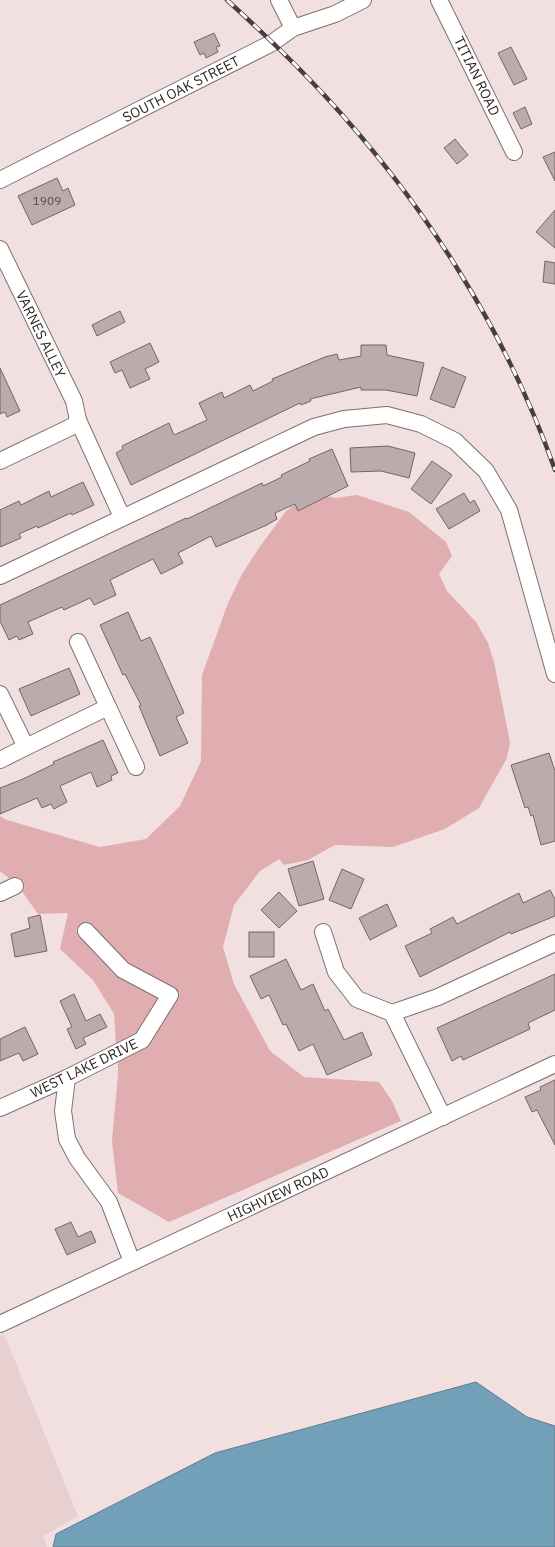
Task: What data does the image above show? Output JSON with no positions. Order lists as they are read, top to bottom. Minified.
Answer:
{"streets":{"street":["TITIAN ROAD","SOUTH OAK STREET","VARNES ALLEY","WEST LAKE DRIVE","HIGHVIEW ROAD"]},"house_numbers":["1909"]}
